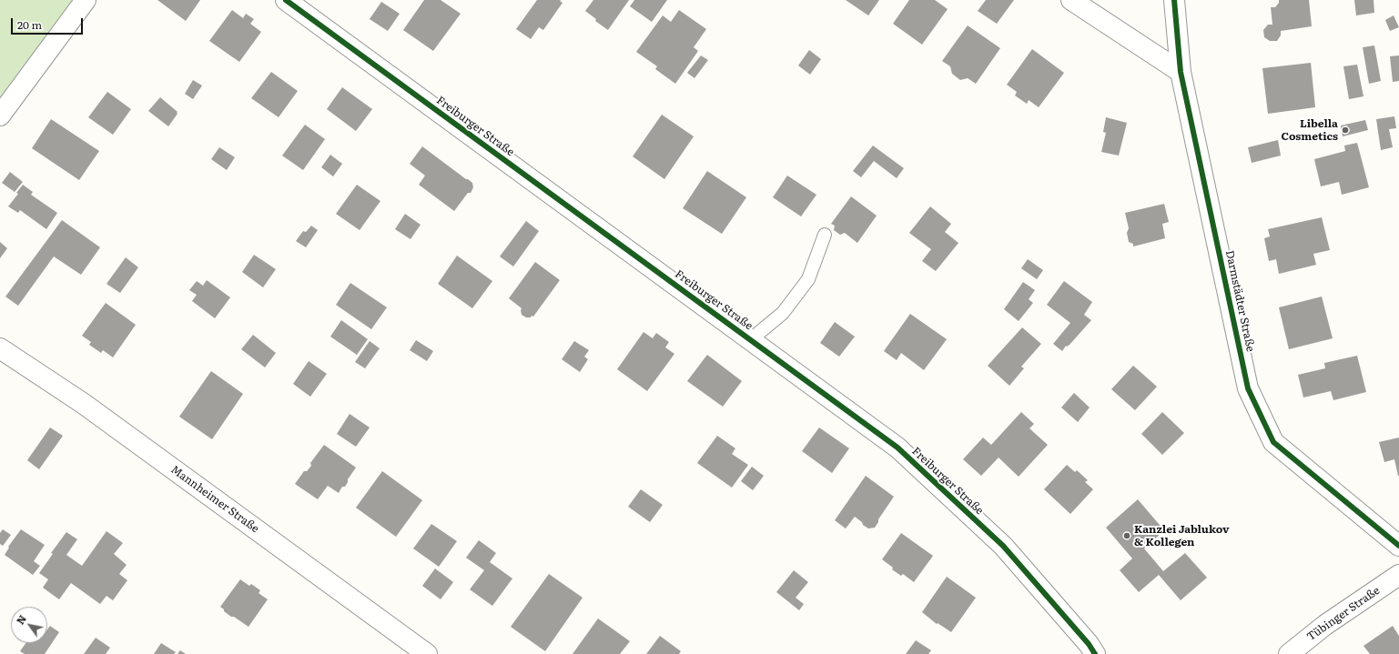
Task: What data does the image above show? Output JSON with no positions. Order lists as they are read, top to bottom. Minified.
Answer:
{"streets":{"street":["Freiburger Straße","Darmstädter Straße","Mannheimer Straße","Tübinger Straße"]},"places":["Libella Cosmetics","Kanzlei Jablukov & Kollegen"],"scale_bar":"20 m","north":"top left"}
